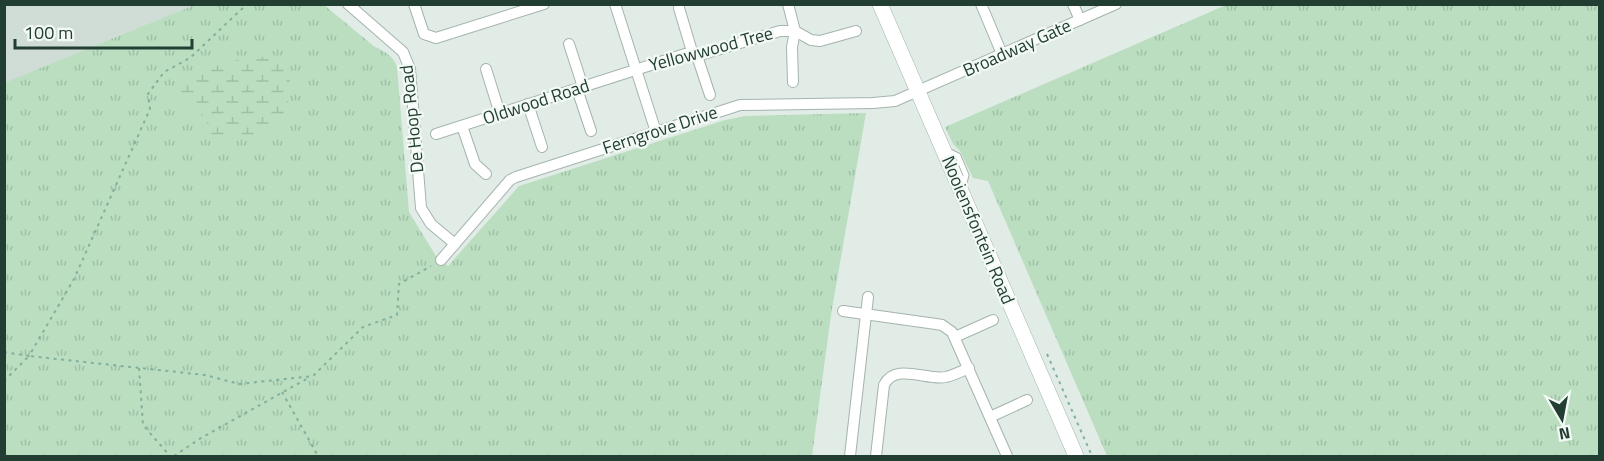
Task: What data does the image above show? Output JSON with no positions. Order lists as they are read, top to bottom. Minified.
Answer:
{"streets":{"street":["Broadway Gate","Yellowwood Tree","Oldwood Road","De Hoop Road","Ferngrove Drive","Nooiensfontein Road"]},"crossings":[["Broadway Gate","Ferngrove Drive"],["Broadway Gate","Nooiensfontein Road"],["Yellowwood Tree","Oldwood Road"],["De Hoop Road","Ferngrove Drive"],["Ferngrove Drive","Nooiensfontein Road"]],"scale_bar":"100 m","north":"bottom"}
